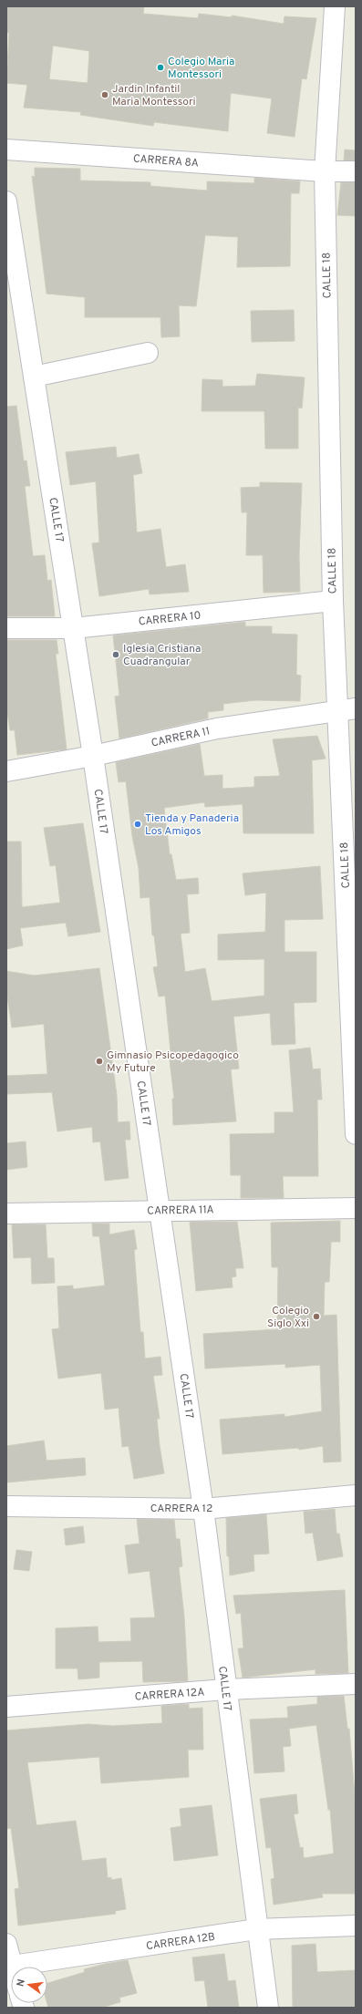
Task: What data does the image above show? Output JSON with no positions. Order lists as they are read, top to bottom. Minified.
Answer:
{"streets":{"street":["CARRERA 8A","CALLE 18","CALLE 17","CARRERA 10","CARRERA 11","CARRERA 11A","CARRERA 12","CARRERA 12A","CARRERA 12B"]},"crossings":[["CARRERA 8A","CALLE 18"],["CALLE 18","CARRERA 10"],["CALLE 18","CARRERA 11"],["CALLE 17","CARRERA 10"],["CALLE 17","CARRERA 11"],["CALLE 17","CARRERA 11A"],["CALLE 17","CARRERA 12"],["CALLE 17","CARRERA 12A"],["CALLE 17","CARRERA 12B"]],"places":["Colegio Maria Montessori","Jardin Infantil Maria Montessori","Iglesia Cristiana Cuadrangular","Tienda y Panaderia Los Amigos","Gimnasio Psicopedagogico My Future","Colegio Siglo Xxi"],"north":"left"}
